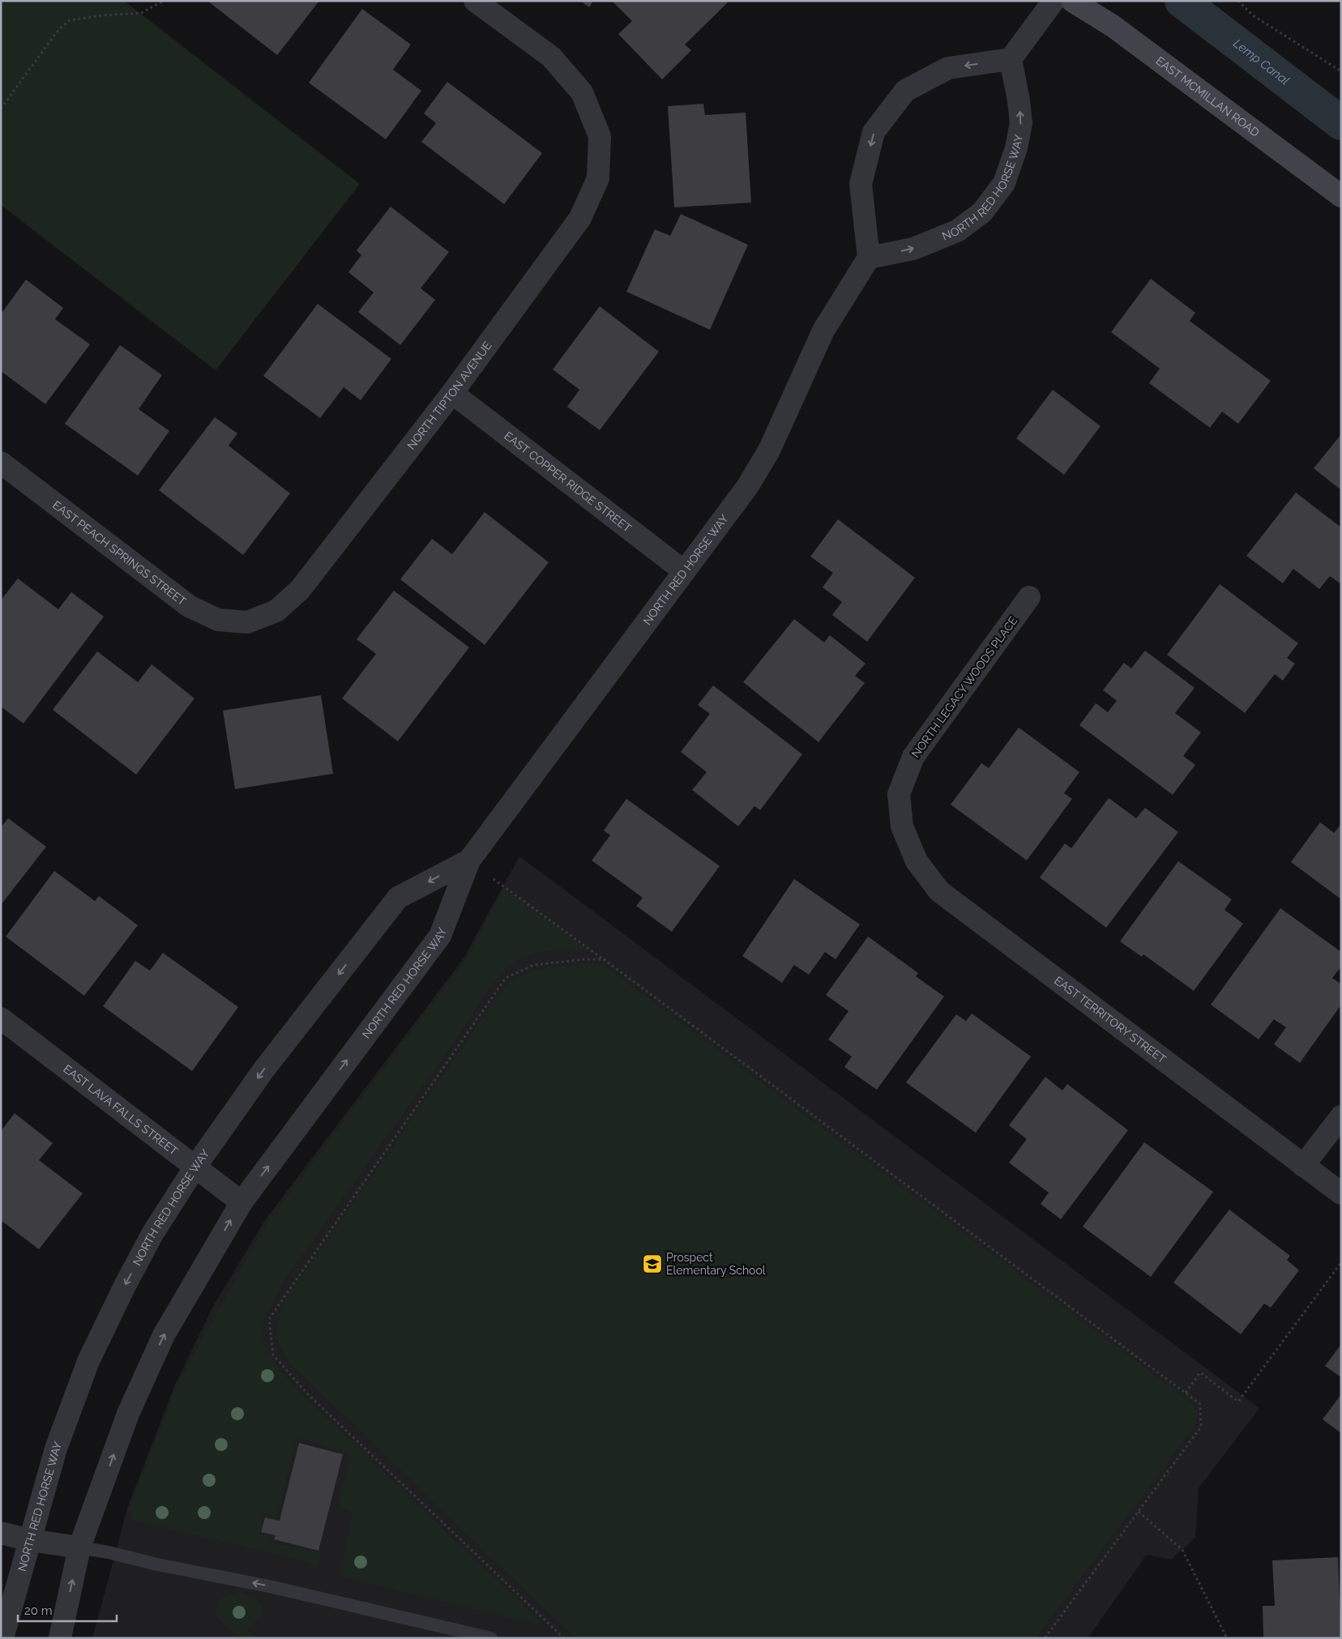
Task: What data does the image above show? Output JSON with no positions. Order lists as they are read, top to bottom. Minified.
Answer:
{"streets":{"main road":["EAST MCMILLAN ROAD"],"street":["NORTH RED HORSE WAY","NORTH TIPTON AVENUE","EAST COPPER RIDGE STREET","EAST PEACH SPRINGS STREET","NORTH LEGACY WOODS PLACE","EAST TERRITORY STREET","EAST LAVA FALLS STREET"]},"crossings":[["NORTH RED HORSE WAY","EAST COPPER RIDGE STREET"],["NORTH RED HORSE WAY","EAST LAVA FALLS STREET"],["NORTH TIPTON AVENUE","EAST COPPER RIDGE STREET"],["NORTH TIPTON AVENUE","EAST PEACH SPRINGS STREET"],["NORTH LEGACY WOODS PLACE","EAST TERRITORY STREET"]],"water":["Lemp Canal"],"places":{"school or university":["Prospect Elementary School"]},"scale_bar":"20 m"}
